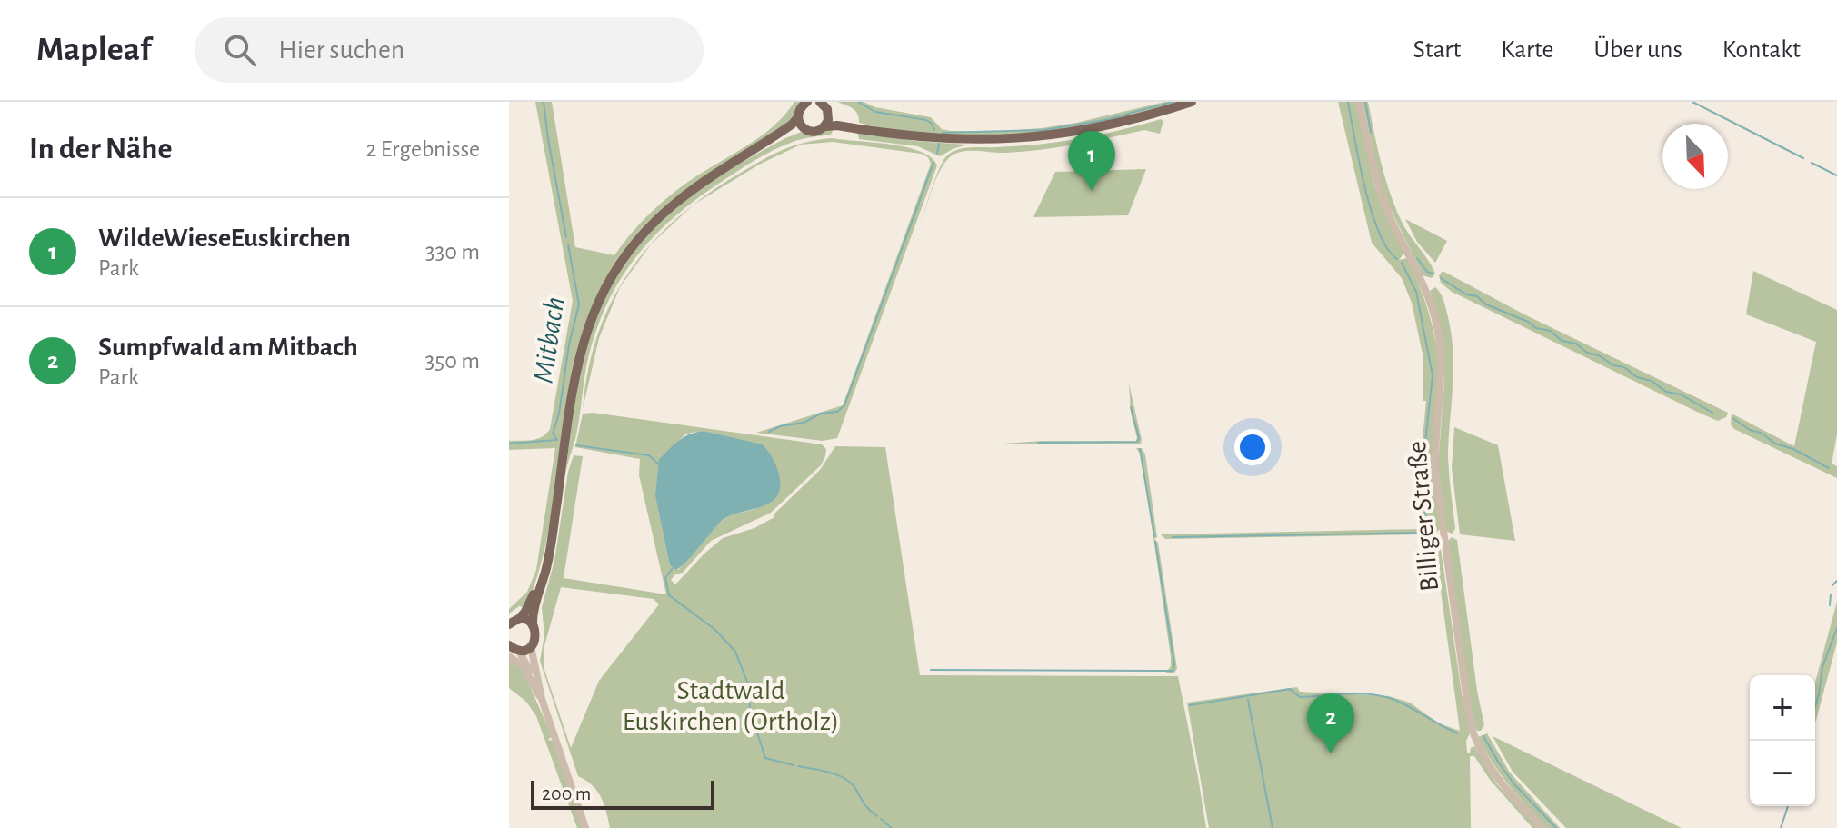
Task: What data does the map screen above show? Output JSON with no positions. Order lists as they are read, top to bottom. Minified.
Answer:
{"streets":{"street":["Billiger Straße"]},"water":["Mitbach"],"parks":["Stadtwald Euskirchen (Ortholz)"],"scale_bar":"200 m","north":"bottom right","page":{"header":"Mapleaf","search":"Hier suchen","nav":["Start","Karte","Über uns","Kontakt"],"heading":["In der Nähe","2 Ergebnisse"],"pins":["1","2"],"list":[{"mark":"1","name":"WildeWieseEuskirchen","note":"Park","value":"330 m"},{"mark":"2","name":"Sumpfwald am Mitbach","note":"Park","value":"350 m"}],"map_buttons":["+","−"],"scale":"200 m"}}
